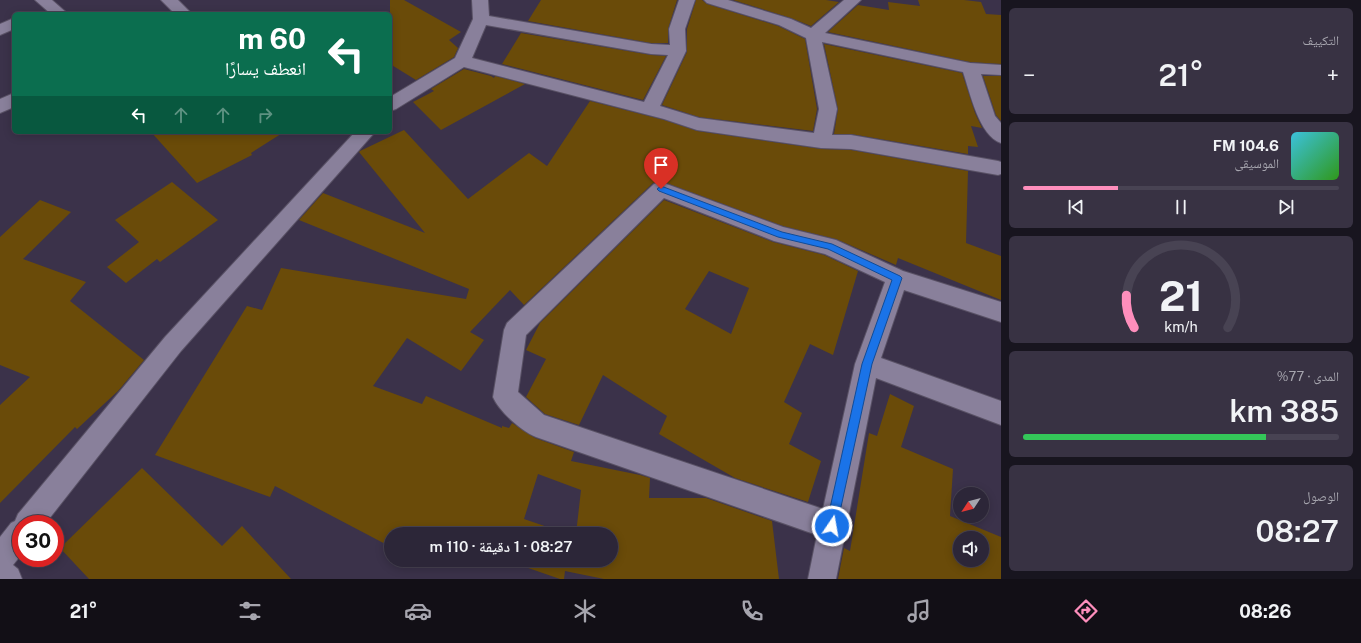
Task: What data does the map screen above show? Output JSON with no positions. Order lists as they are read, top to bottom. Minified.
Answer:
{"north":"bottom left","page":{"tile":["التكييف",["المدى · 77%","385 km"],["الوصول","08:27"]],"turn":["60 m","انعطف يسارًا"],"heat":["−","21°","+"],"song":["104.6 FM","الموسيقى"],"limit":"30","trip":"08:27 · 1 دقيقة · 110 m","tabs":["08:26","21°"],"gauge":["21","km/h"]}}
